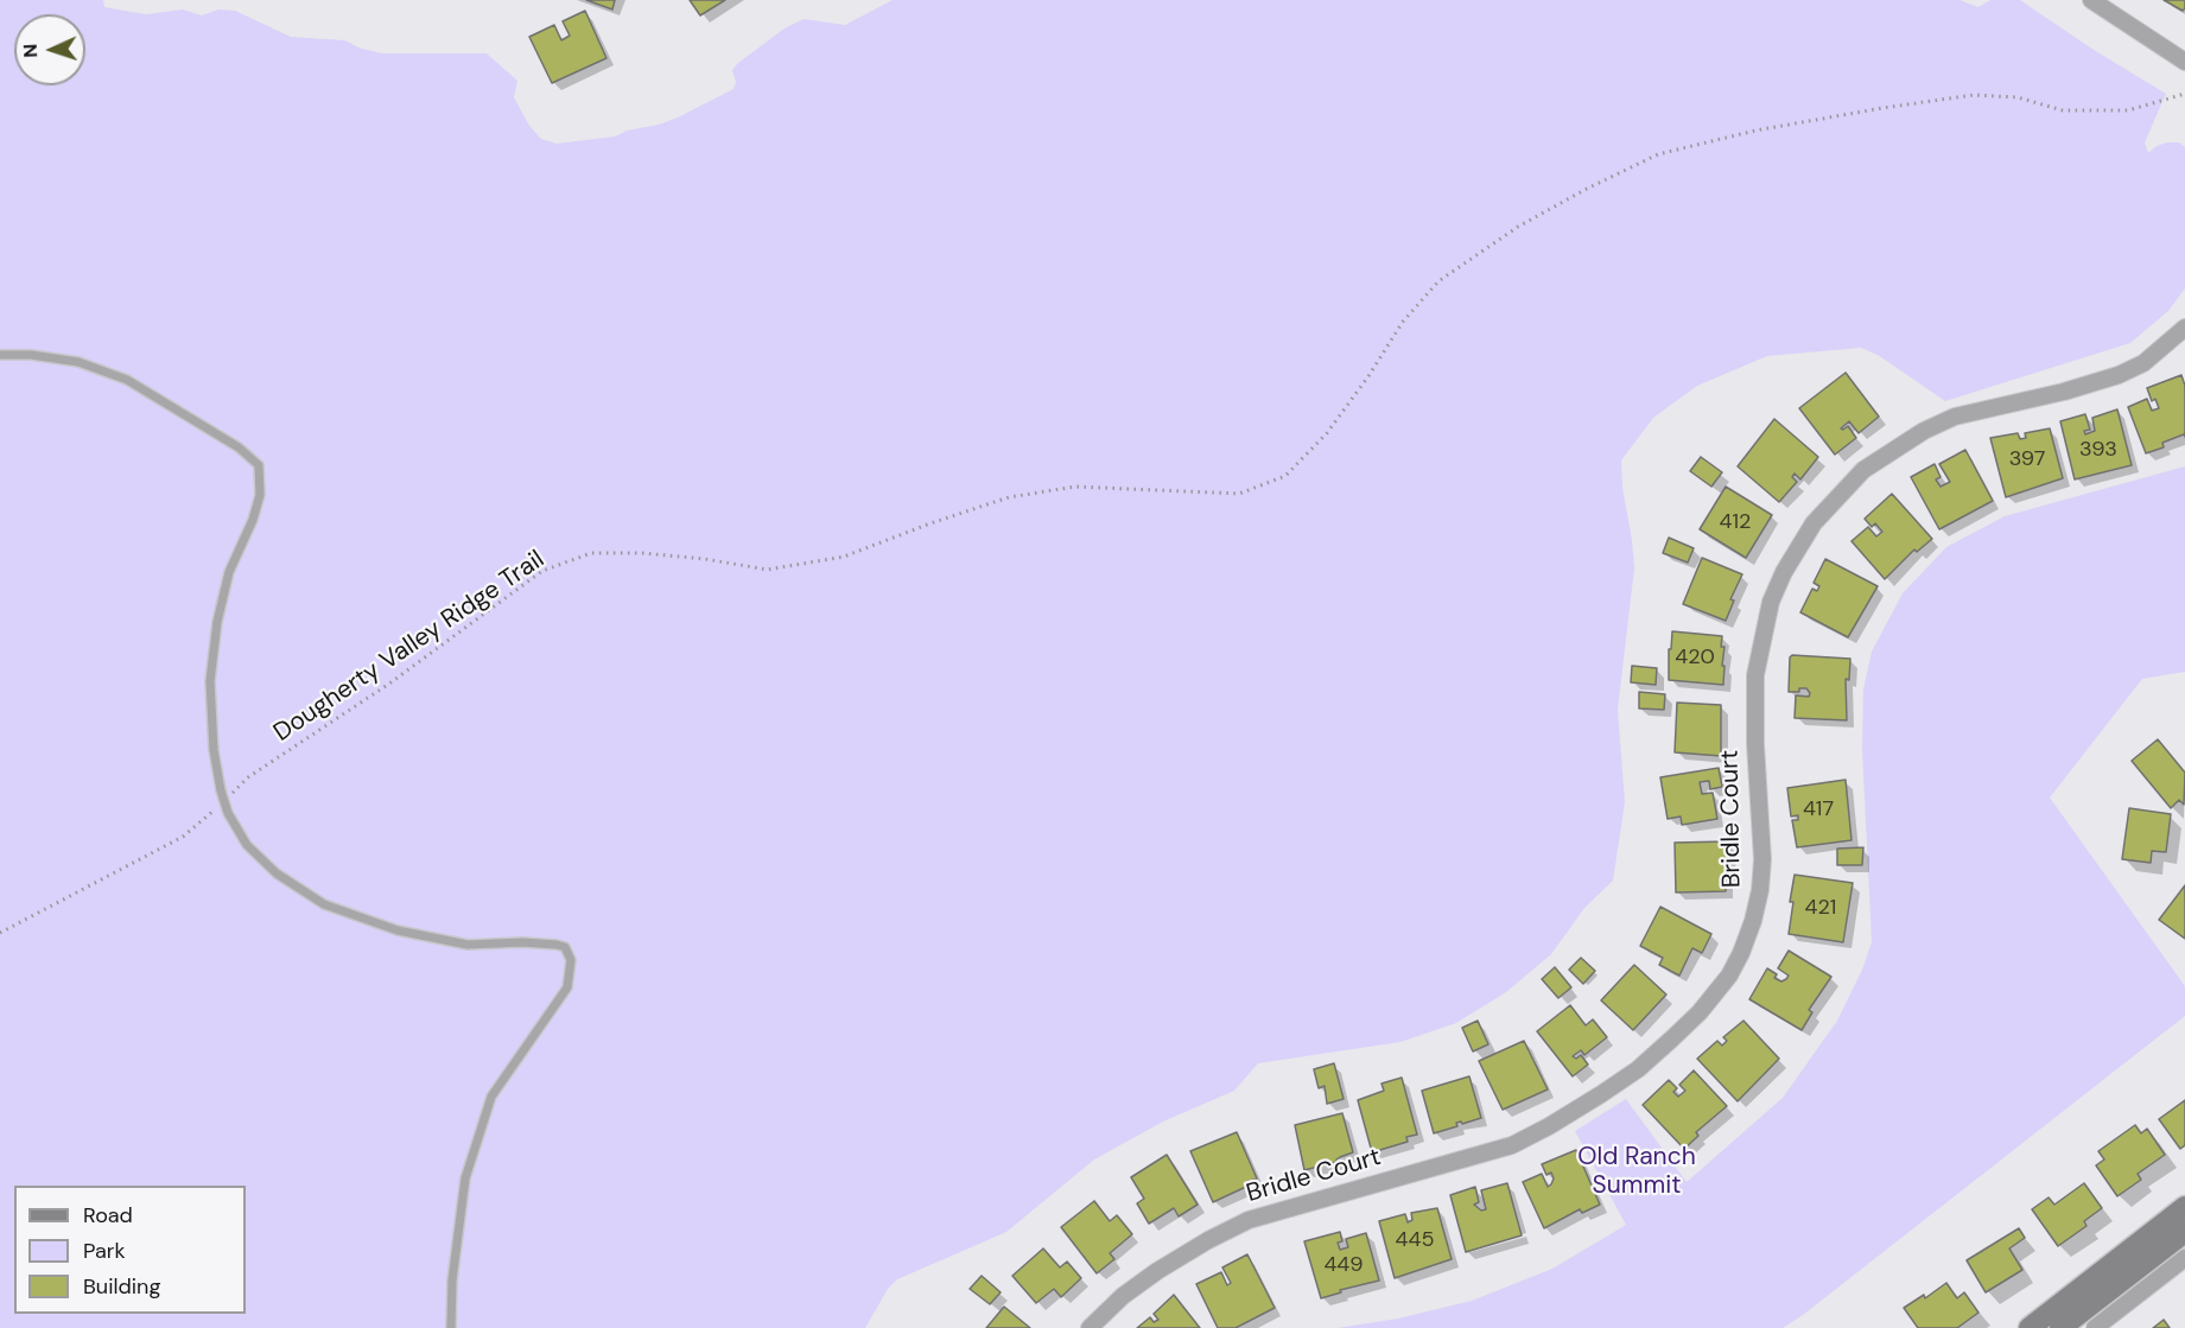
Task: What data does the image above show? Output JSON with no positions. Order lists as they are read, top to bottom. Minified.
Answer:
{"streets":{"street":["Bridle Court"],"path":["Dougherty Valley Ridge Trail"]},"parks":["Old Ranch Summit"],"house_numbers":["393","397","412","420","417","421","445","449"],"legend":["Road","Park","Building"],"north":"left"}
